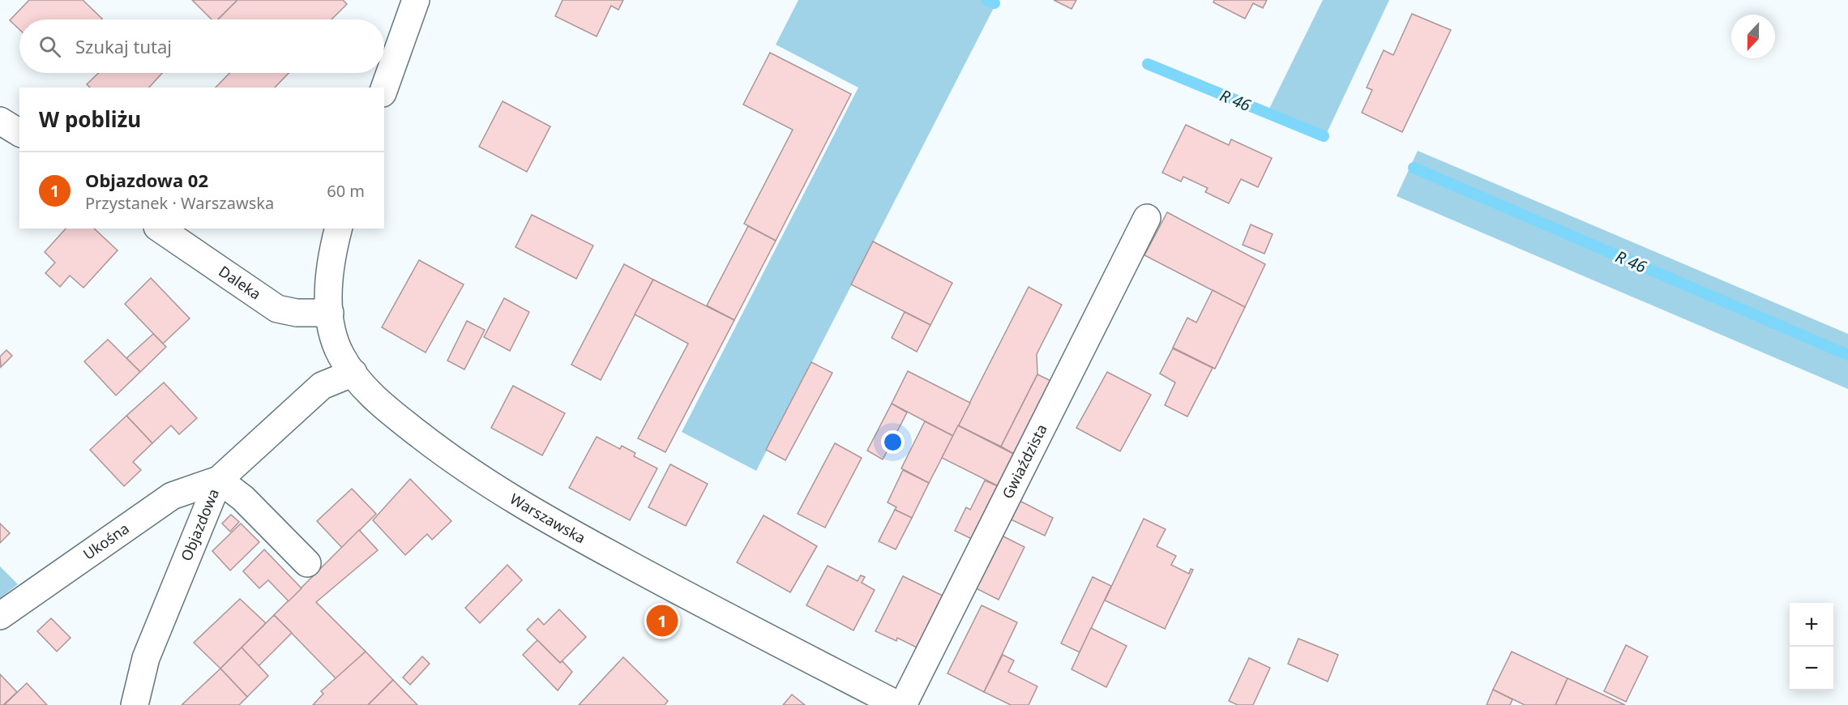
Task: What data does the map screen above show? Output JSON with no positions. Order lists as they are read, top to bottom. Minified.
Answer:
{"streets":{"street":["Daleka","Gwiaździsta","Warszawska","Objazdowa","Ukośna"]},"crossings":[["Daleka","Warszawska"],["Warszawska","Objazdowa"],["Objazdowa","Ukośna"]],"water":["R 46"],"north":"bottom","page":{"search":"Szukaj tutaj","heading":"W pobliżu","list":[{"mark":"1","name":"Objazdowa 02","note":"Przystanek · Warszawska","value":"60 m"}],"map_buttons":["+","−"],"pins":"1"}}
